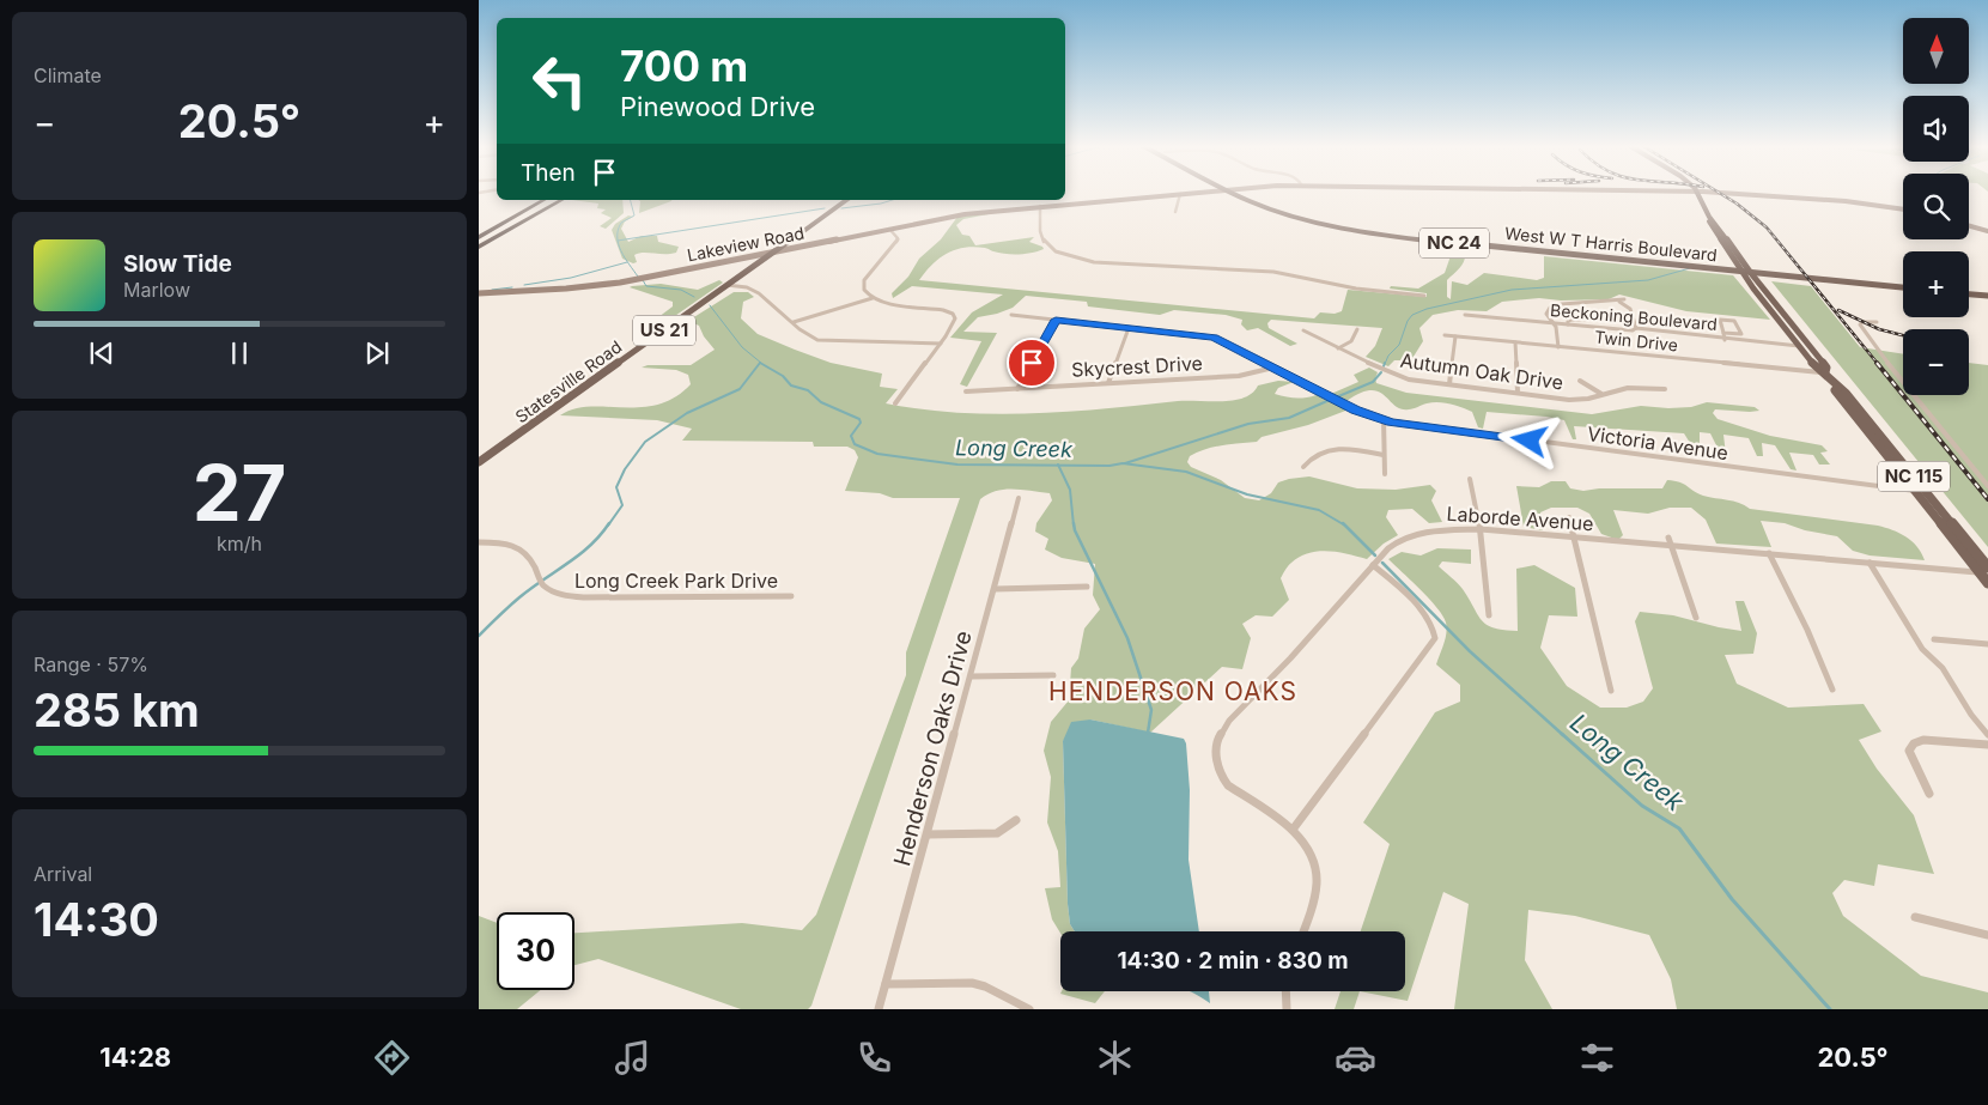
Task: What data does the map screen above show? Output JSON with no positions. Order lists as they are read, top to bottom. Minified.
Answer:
{"streets":{"main road":["NC 24","Lakeview Road","West W T Harris Boulevard","US 21","Statesville Road","NC 115"],"street":["Beckoning Boulevard","Twin Drive","Skycrest Drive","Autumn Oak Drive","Victoria Avenue","Laborde Avenue","Long Creek Park Drive","Henderson Oaks Drive"]},"crossings":[["Lakeview Road","Statesville Road"],["West W T Harris Boulevard","NC 115"],["Beckoning Boulevard","NC 115"],["Twin Drive","NC 115"],["Skycrest Drive","Victoria Avenue"],["Victoria Avenue","NC 115"],["NC 115","Laborde Avenue"]],"districts":["HENDERSON OAKS"],"water":["Long Creek"],"north":"top","page":{"tile":["Climate",["27","km/h"],["Range · 57%","285 km"],["Arrival","14:30"]],"map_buttons":["+","−"],"turn":["700 m","Pinewood Drive"],"heat":["−","20.5°","+"],"then":"Then","song":["Slow Tide","Marlow"],"limit":"30","trip":"14:30 · 2 min · 830 m","tabs":["14:28","20.5°"]}}
